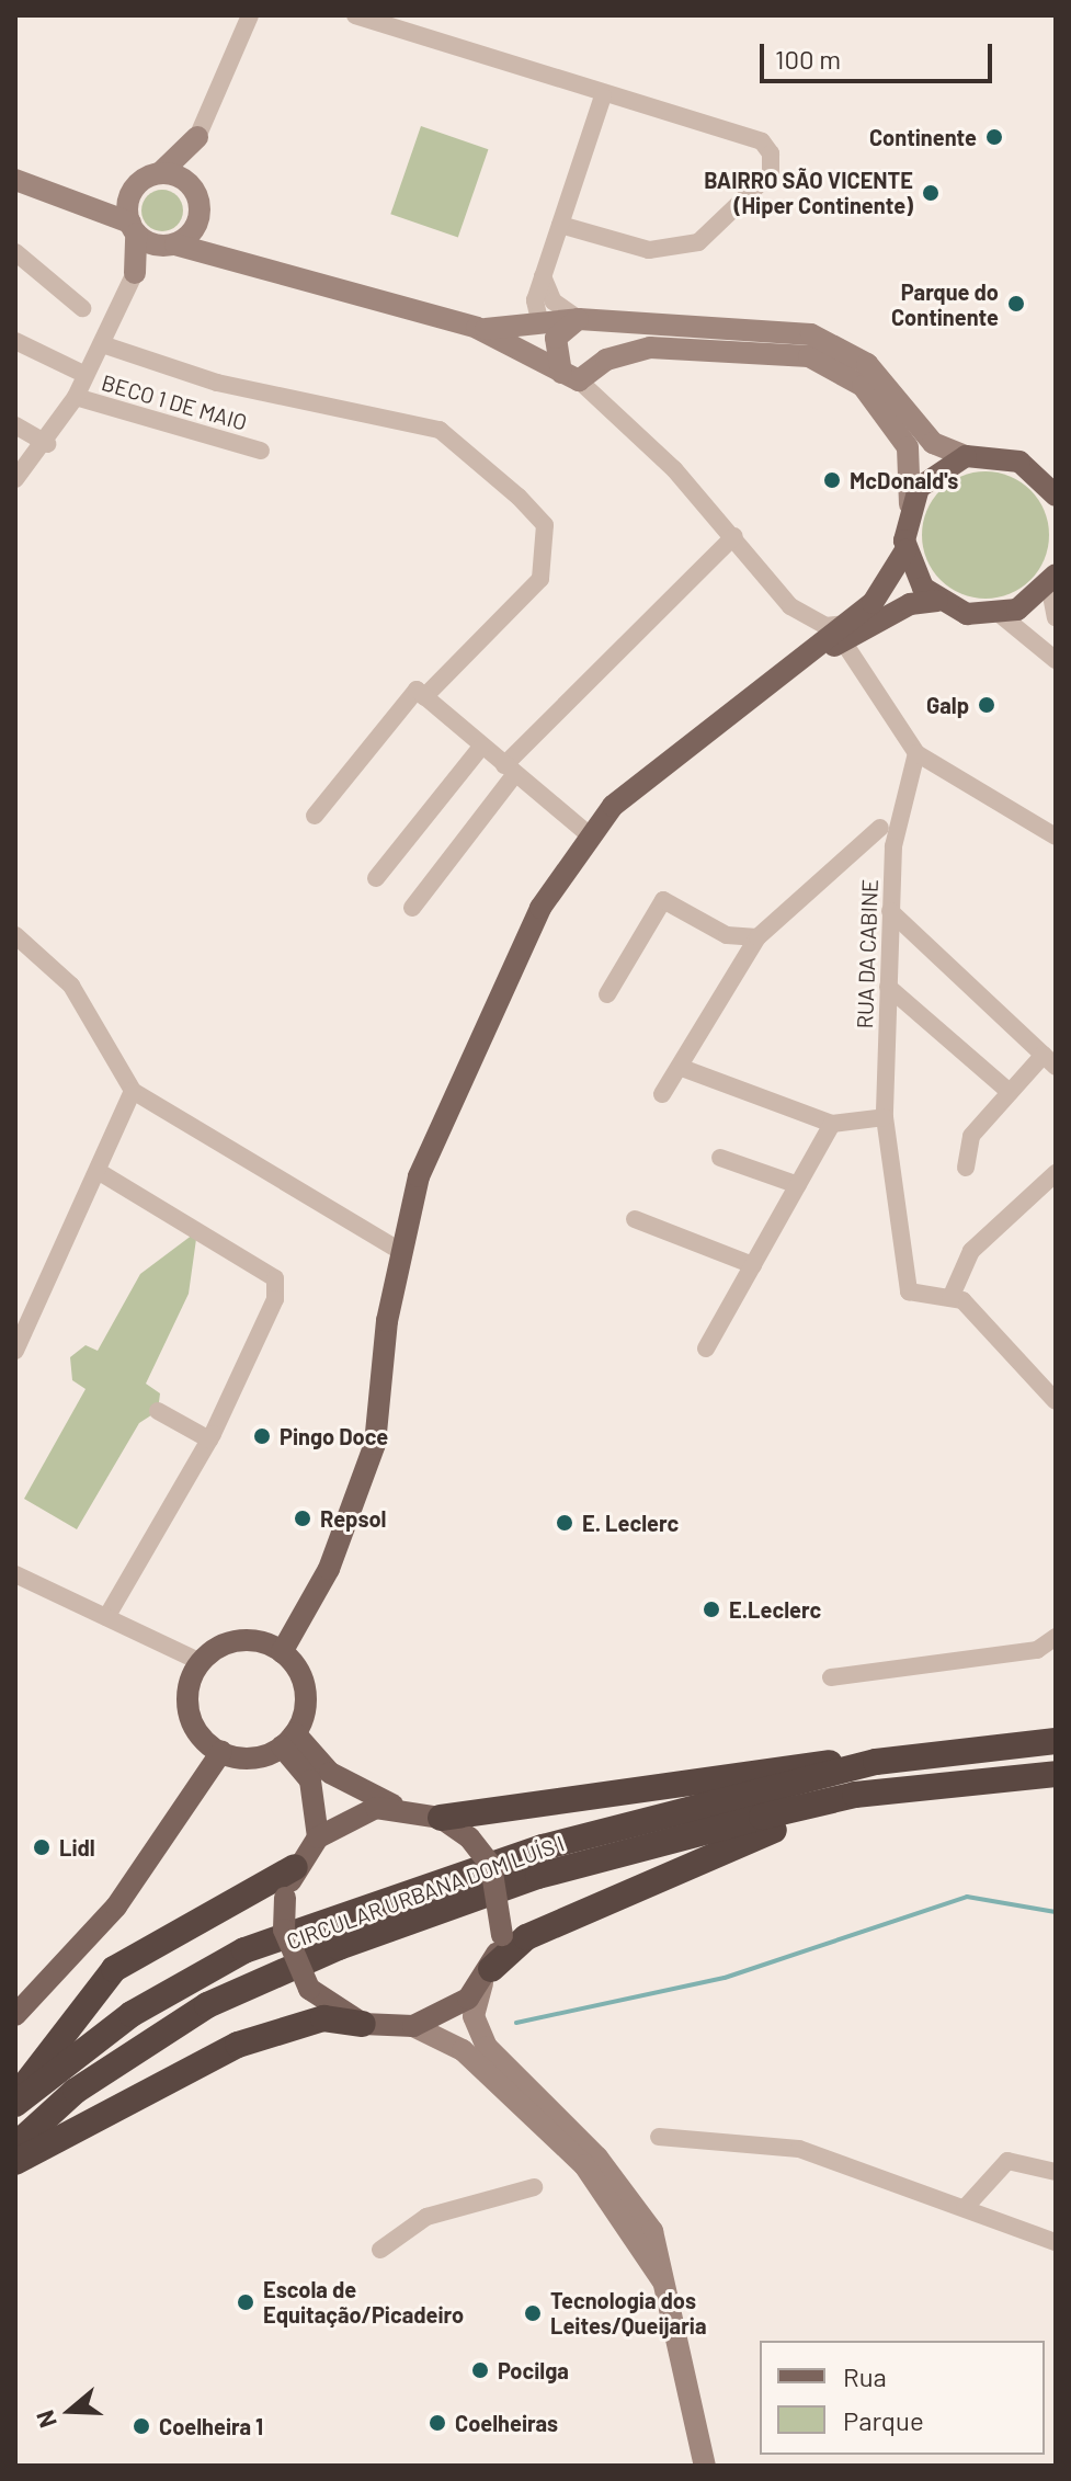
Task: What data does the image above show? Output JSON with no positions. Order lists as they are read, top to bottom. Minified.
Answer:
{"streets":{"highway":["CIRCULAR URBANA DOM LUÍS I"],"street":["BECO 1 DE MAIO","RUA DA CABINE"]},"places":["Continente","BAIRRO SÃO VICENTE (Hiper Continente)","Parque do Continente","McDonald's","Galp","Pingo Doce","Repsol","E. Leclerc","E.Leclerc","Lidl","Escola de Equitação/Picadeiro","Tecnologia dos Leites/Queijaria","Pocilga","Coelheiras","Coelheira 1"],"legend":["Rua","Parque"],"scale_bar":"100 m","north":"left"}
